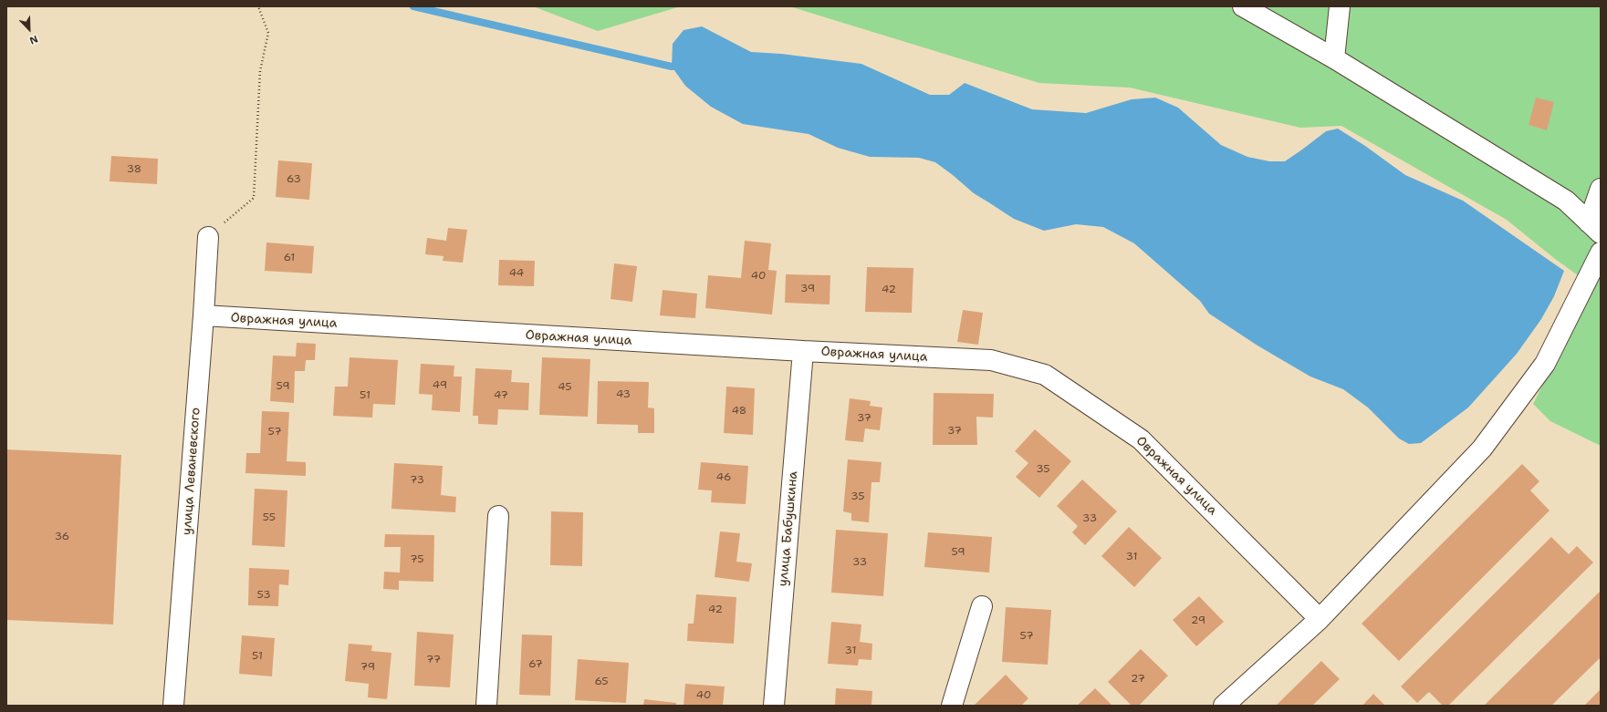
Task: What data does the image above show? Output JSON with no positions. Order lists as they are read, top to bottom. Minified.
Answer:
{"streets":{"street":["Овражная улица","улица Леваневского","улица Бабушкина"]},"crossings":[["Овражная улица","улица Леваневского"],["Овражная улица","улица Бабушкина"]],"house_numbers":["38","63","61","44","40","39","42","49","59","45","43","51","47","48","37","37","57","35","46","73","35","55","33","36","59","31","75","33","53","42","29","57","31","51","77","67","79","27","65","40"],"north":"bottom right"}
